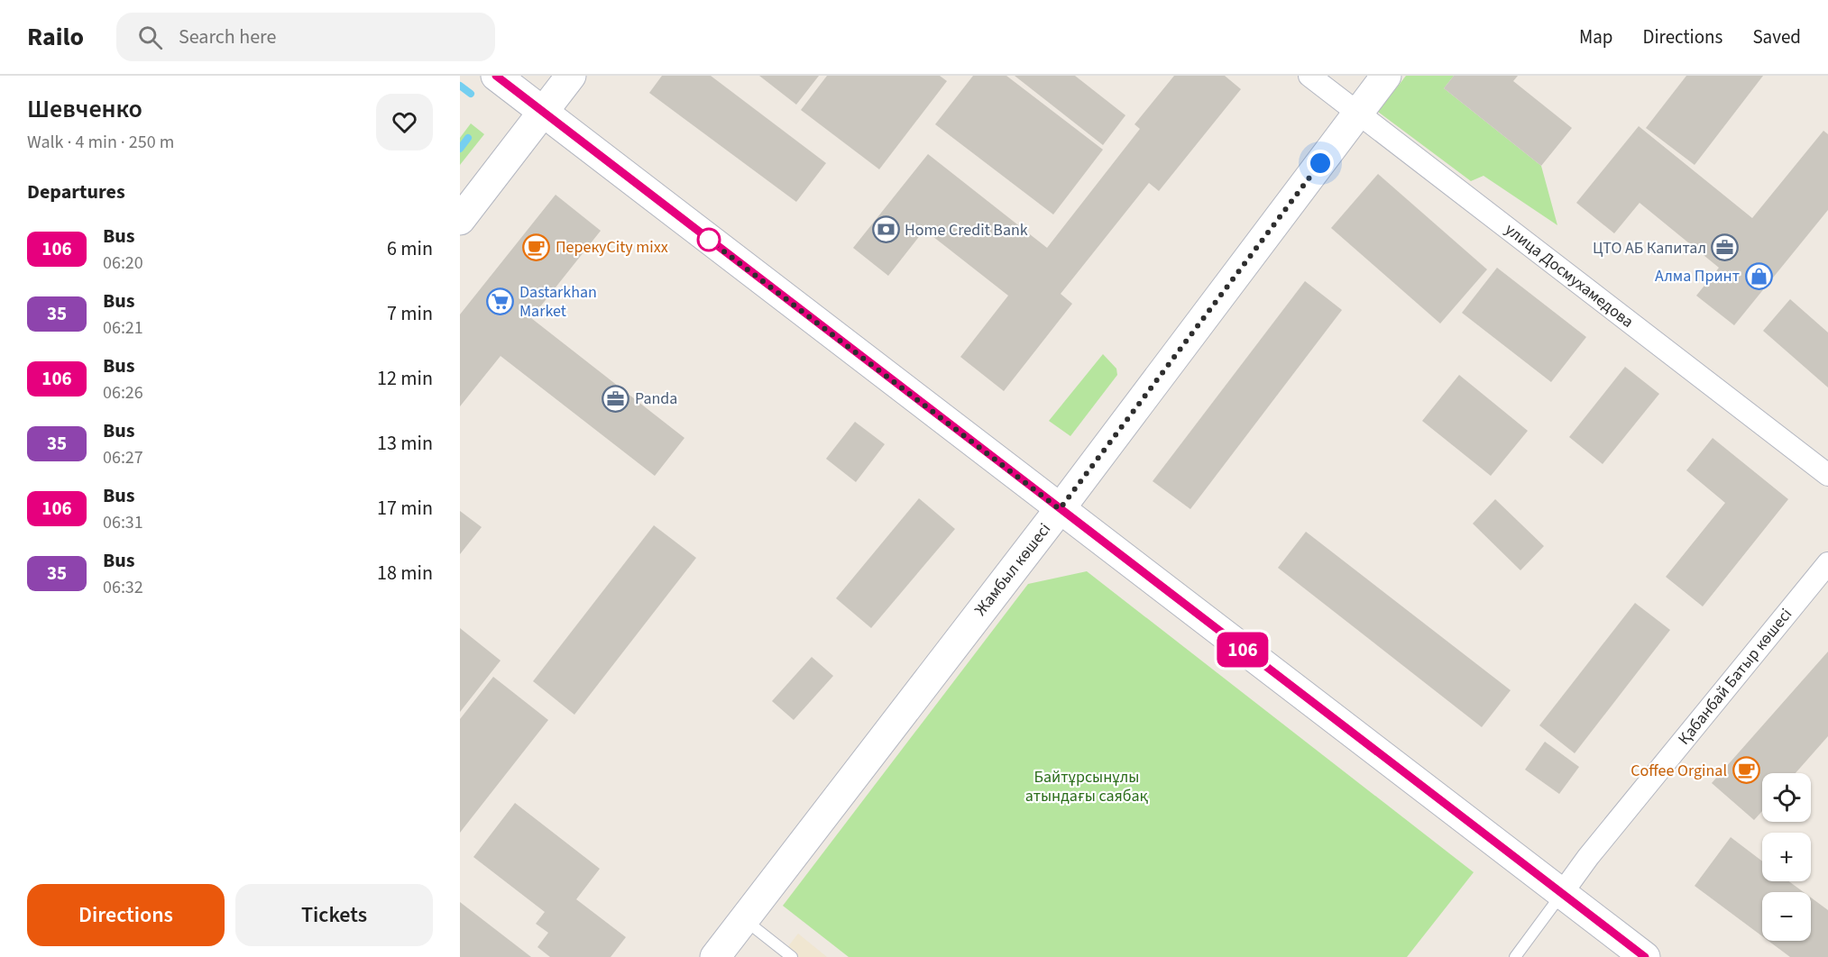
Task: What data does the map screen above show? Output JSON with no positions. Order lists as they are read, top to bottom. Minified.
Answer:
{"streets":{"main road":["Жамбыл көшесі"],"street":["улица Досмухамедова","Қабанбай Батыр көшесі"]},"crossings":[["улица Досмухамедова","Жамбыл көшесі"]],"parks":["Байтұрсынұлы атындағы саябақ"],"places":{"bank":["Home Credit Bank"],"cafe":["ПерекуCity mixx","Coffee Orginal"],"office":["ЦТО АБ Капитал","Panda"],"shop":["Алма Принт"],"supermarket":["Dastarkhan Market"]},"lines":["bus line 106"],"page":{"header":"Railo","search":"Search here","nav":["Map","Directions","Saved"],"heading":[["Шевченко","Walk · 4 min · 250 m"],"Departures"],"on_map":"106","list":[{"mark":"106","name":"Bus","note":"06:20","value":"6 min"},{"mark":"35","name":"Bus","note":"06:21","value":"7 min"},{"mark":"106","name":"Bus","note":"06:26","value":"12 min"},{"mark":"35","name":"Bus","note":"06:27","value":"13 min"},{"mark":"106","name":"Bus","note":"06:31","value":"17 min"},{"mark":"35","name":"Bus","note":"06:32","value":"18 min"}],"map_buttons":["+","−"],"buttons":["Directions","Tickets"]}}
